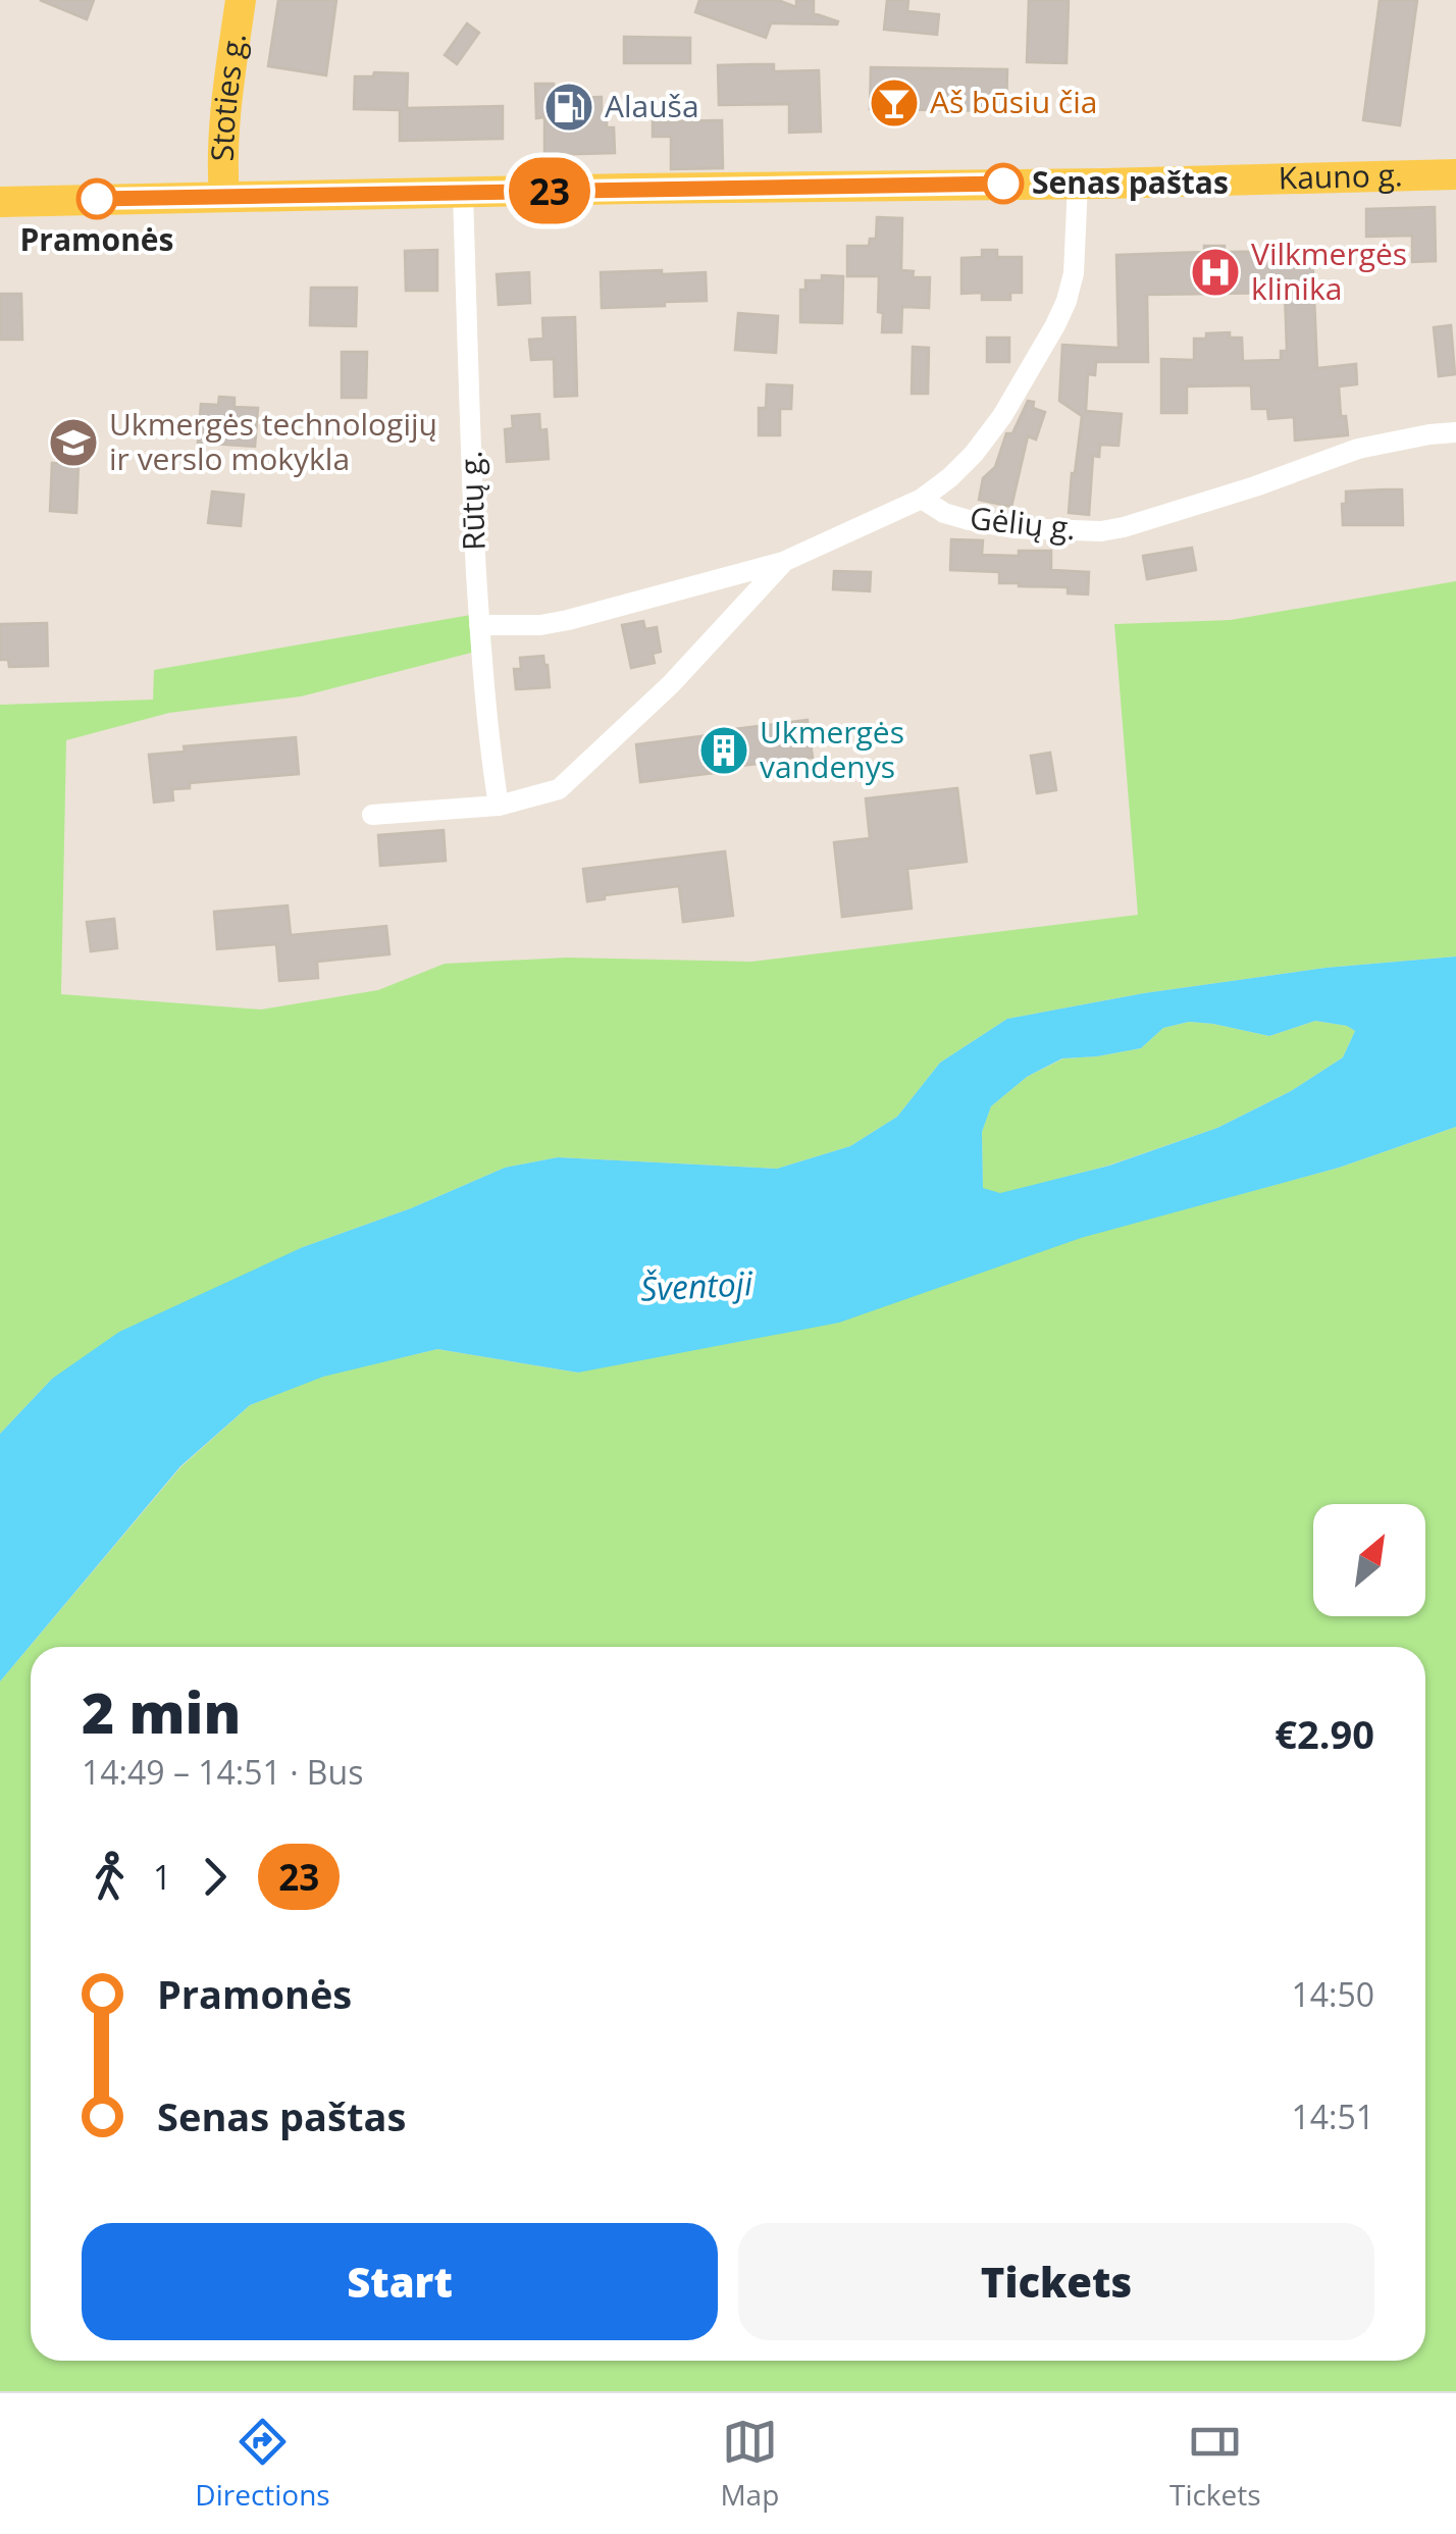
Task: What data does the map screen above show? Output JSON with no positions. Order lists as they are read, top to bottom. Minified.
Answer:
{"streets":{"main road":["Stoties g.","Kauno g."],"street":["Rūtų g.","Gėlių g."]},"crossings":[["Stoties g.","Kauno g."],["Kauno g.","Rūtų g."]],"water":["Šventoji"],"places":{"bar":["Aš būsiu čia"],"fuel station":["Alauša"],"other":["Senas paštas","Pramonės"],"hospital":["Vilkmergės klinika"],"school or university":["Ukmergės technologijų ir verslo mokykla"],"building":["Ukmergės vandenys"]},"lines":["bus line 23"],"north":"top right","page":{"on_map":"23","heading":["2 min","14:49 – 14:51 · Bus","€2.90"],"legs":["1","23"],"list":[{"name":"Pramonės","value":"14:50"},{"name":"Senas paštas","value":"14:51"}],"buttons":["Start","Tickets"],"tabs":["Directions","Map","Tickets"]}}
